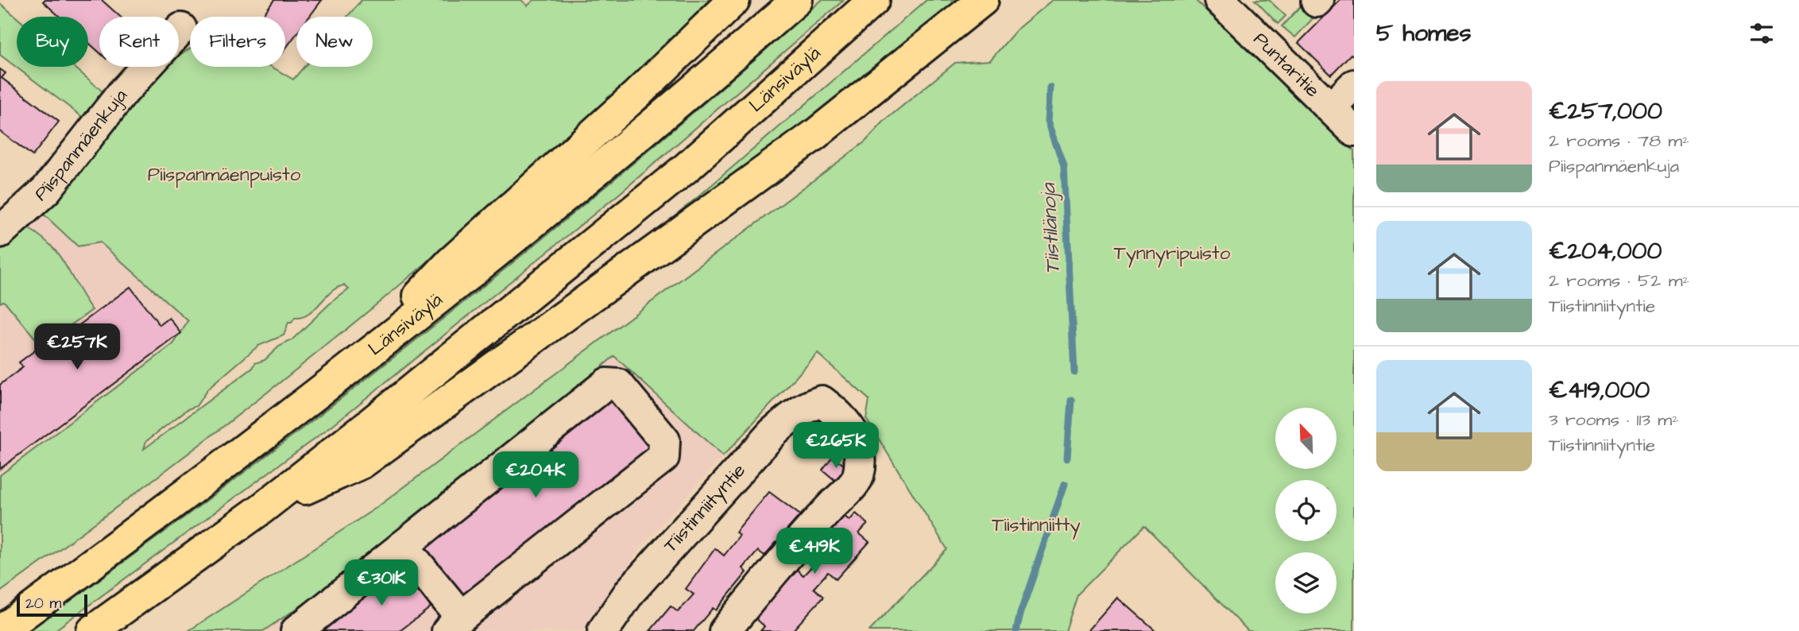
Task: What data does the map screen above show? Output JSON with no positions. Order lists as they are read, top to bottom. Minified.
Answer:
{"streets":{"highway":["Länsiväylä"],"street":["Puntaritie","Piispanmäenkuja","Tiistinniityntie"]},"water":["Tiistilänoja"],"parks":["Piispanmäenpuisto","Tynnyripuisto","Tiistinniitty"],"scale_bar":"20 m","north":"top left","page":{"heading":"5 homes","chip":["Buy","Rent","Filters","New"],"list":[{"name":"€257,000","note":"2 rooms · 78 m² · Piispanmäenkuja"},{"name":"€204,000","note":"2 rooms · 52 m² · Tiistinniityntie"},{"name":"€419,000","note":"3 rooms · 113 m² · Tiistinniityntie"}],"price":["€257K","€265K","€204K","€419K","€301K"],"scale":"20 m"}}
